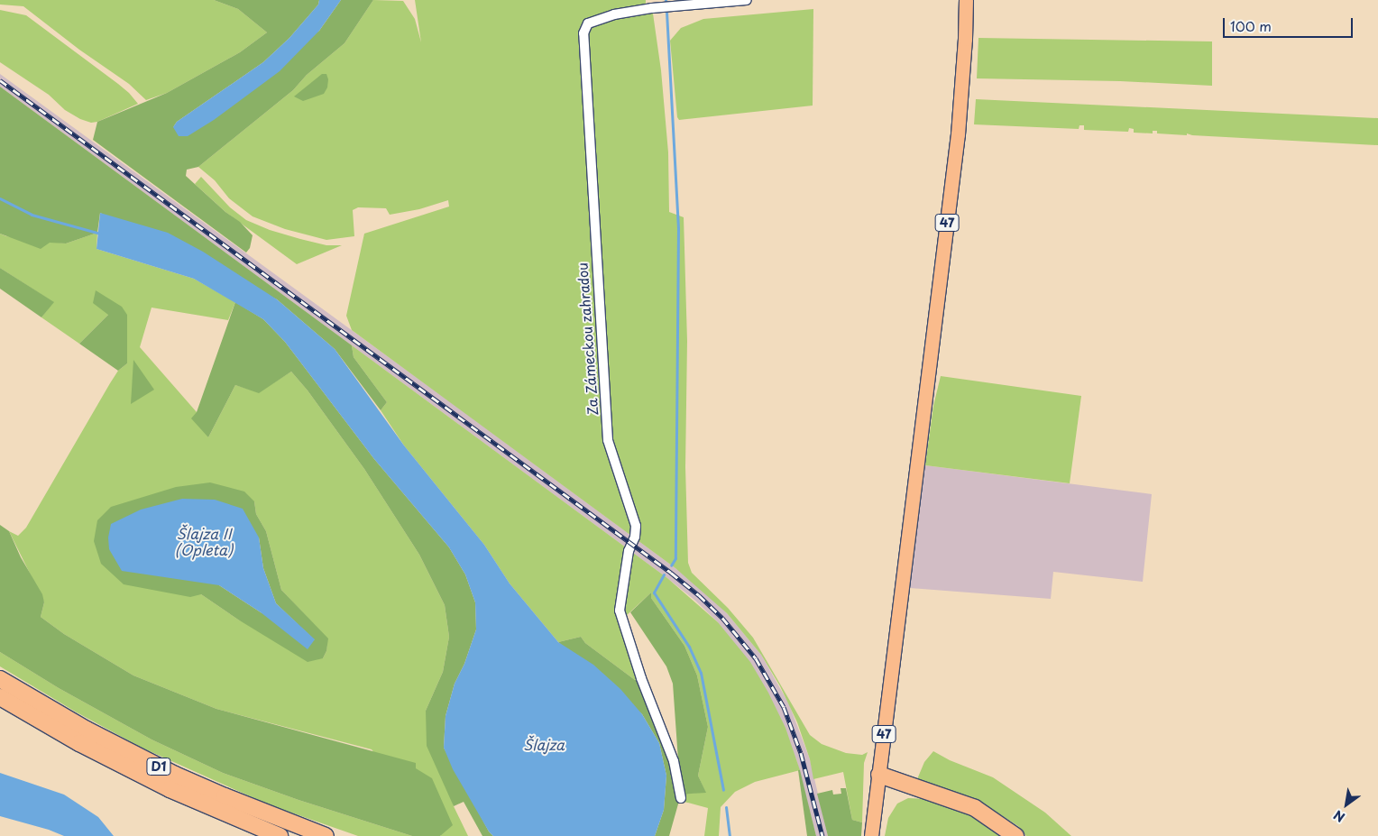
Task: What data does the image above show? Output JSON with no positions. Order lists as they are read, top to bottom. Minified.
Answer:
{"streets":{"highway":["D1"],"main road":["47"],"street":["Za Zámeckou zahradou"]},"water":["Šlajza II (Opleta)","Šlajza"],"scale_bar":"100 m","north":"bottom left"}
